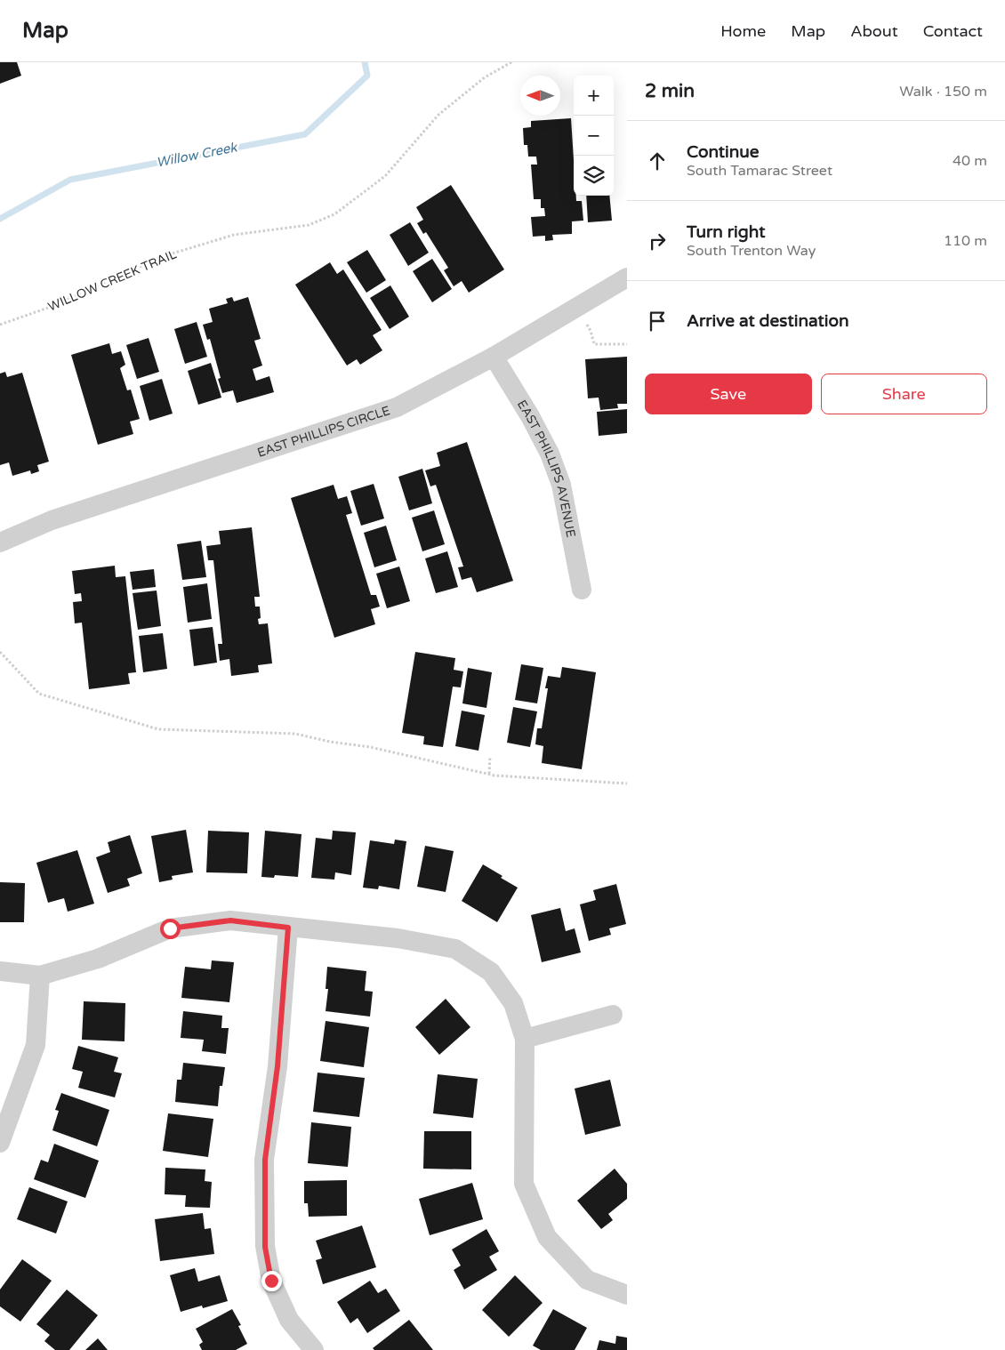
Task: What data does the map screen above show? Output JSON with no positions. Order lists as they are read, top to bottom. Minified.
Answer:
{"streets":{"street":["EAST PHILLIPS CIRCLE","EAST PHILLIPS AVENUE"],"path":["WILLOW CREEK TRAIL"]},"crossings":[["EAST PHILLIPS CIRCLE","EAST PHILLIPS AVENUE"]],"water":["Willow Creek"],"north":"left","page":{"header":"Map","nav":["Home","Map","About","Contact"],"heading":["2 min","Walk · 150 m"],"map_buttons":["+","−"],"list":[["Continue","South Tamarac Street","40 m"],["Turn right","South Trenton Way","110 m"],"Arrive at destination"],"buttons":["Save","Share"]}}
